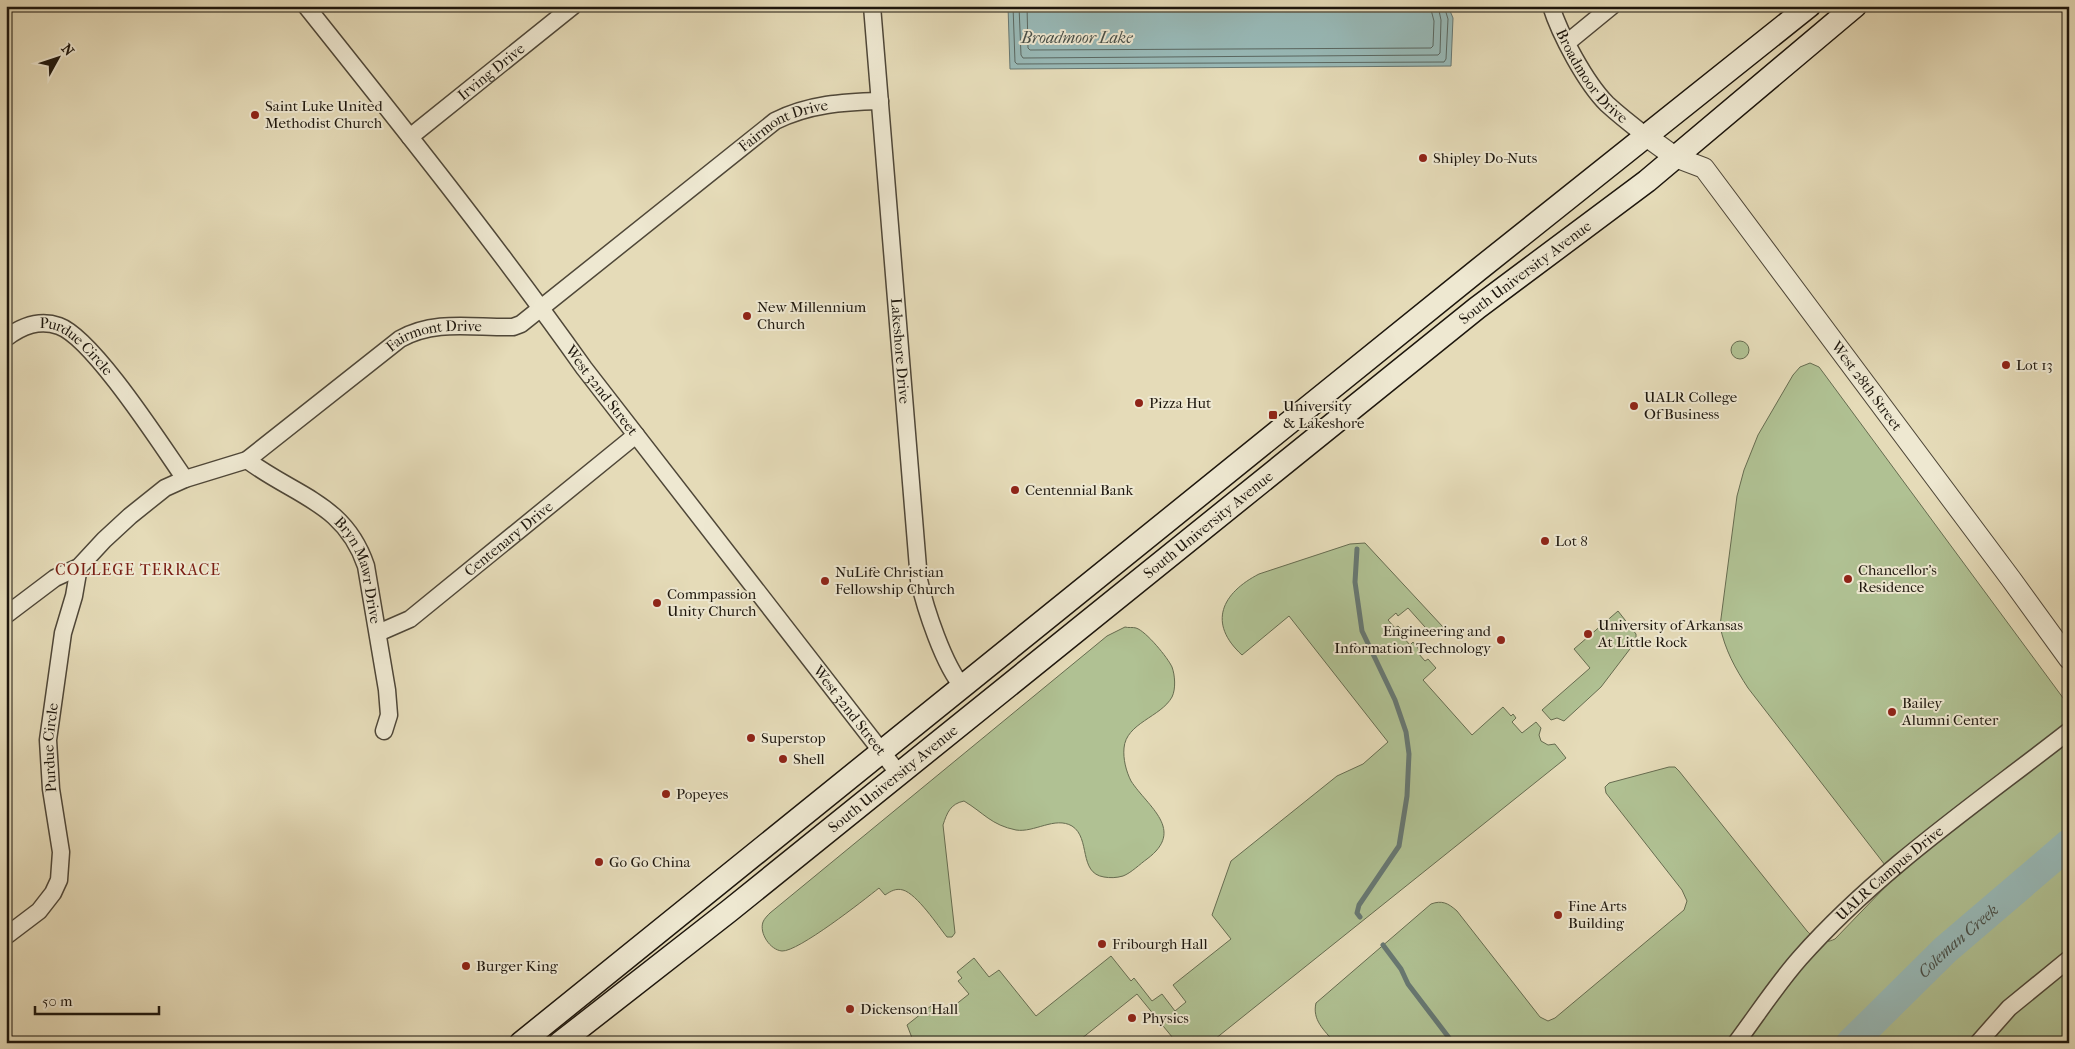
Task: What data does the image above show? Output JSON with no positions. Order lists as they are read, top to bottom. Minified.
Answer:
{"streets":{"main road":["South University Avenue"],"street":["Irving Drive","Broadmoor Drive","Fairmont Drive","Lakeshore Drive","Purdue Circle","West 28th Street","West 32nd Street","Centenary Drive","Bryn Mawr Drive","UALR Campus Drive"]},"crossings":[["Irving Drive","West 32nd Street"],["Broadmoor Drive","South University Avenue"],["Broadmoor Drive","West 28th Street"],["Fairmont Drive","Lakeshore Drive"],["Fairmont Drive","Purdue Circle"],["Fairmont Drive","West 32nd Street"],["Fairmont Drive","Bryn Mawr Drive"],["South University Avenue","Lakeshore Drive"],["South University Avenue","West 28th Street"],["South University Avenue","West 32nd Street"],["West 32nd Street","Centenary Drive"],["Centenary Drive","Bryn Mawr Drive"]],"districts":["COLLEGE TERRACE"],"water":["Broadmoor Lake","Coleman Creek"],"places":{"other":["Saint Luke United Methodist Church","Shipley Do-Nuts","New Millennium Church","Lot 13","Pizza Hut","UALR College Of Business","Centennial Bank","Lot 8","Chancellor's Residence","NuLife Christian Fellowship Church","Commpassion Unity Church","University of Arkansas At Little Rock","Engineering and Information Technology","Bailey Alumni Center","Superstop","Shell","Popeyes","Go Go China","Fine Arts Building","Fribourgh Hall","Burger King","Dickenson Hall","Physics"],"transit":["University & Lakeshore"]},"scale_bar":"50 m","north":"top right"}
